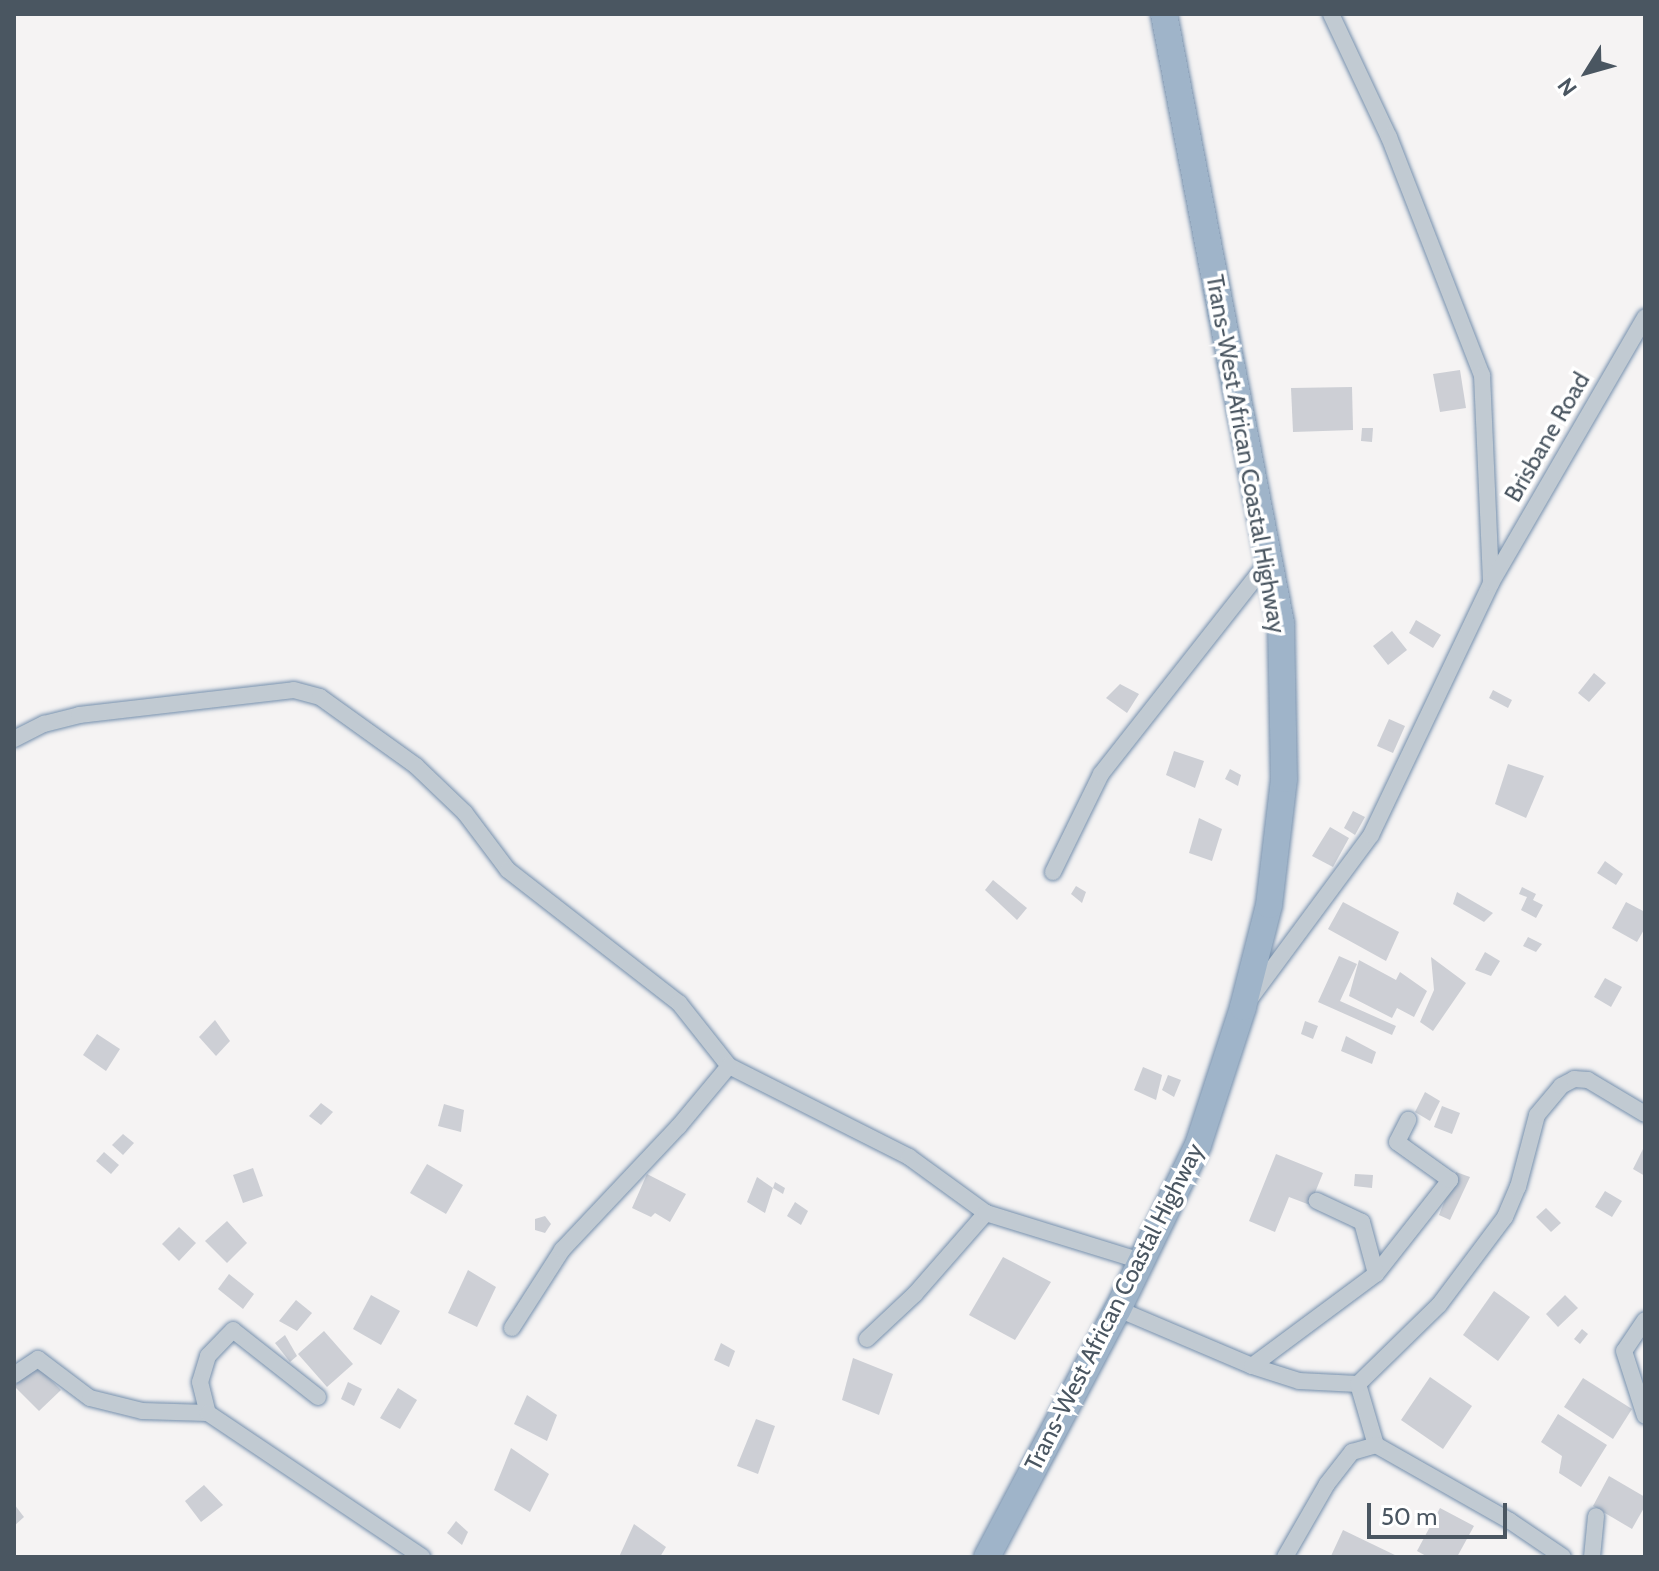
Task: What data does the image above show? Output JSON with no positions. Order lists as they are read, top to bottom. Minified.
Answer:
{"streets":{"highway":["Trans-West African Coastal Highway"],"street":["Brisbane Road"]},"crossings":[["Brisbane Road","Trans-West African Coastal Highway"]],"scale_bar":"50 m","north":"bottom left"}
